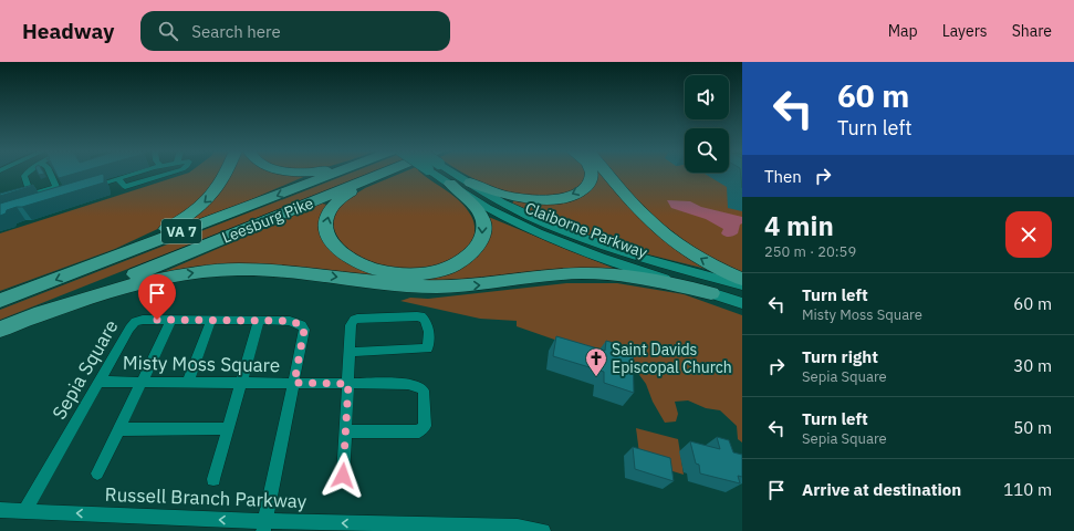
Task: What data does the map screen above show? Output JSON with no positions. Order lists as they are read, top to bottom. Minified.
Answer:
{"streets":{"highway":["Leesburg Pike","VA 7"],"main road":["Claiborne Parkway"],"street":["Misty Moss Square","Sepia Square","Russell Branch Parkway"]},"crossings":[["Misty Moss Square","Sepia Square"],["Sepia Square","Russell Branch Parkway"]],"one_way":["Russell Branch Parkway"],"places":{"church":["Saint Davids Episcopal Church"]},"page":{"header":"Headway","search":"Search here","nav":["Map","Layers","Share"],"turn":["60 m","Turn left"],"then":"Then","heading":["4 min","250 m · 20:59"],"list":[{"name":"Turn left","note":"Misty Moss Square","value":"60 m"},{"name":"Turn right","note":"Sepia Square","value":"30 m"},{"name":"Turn left","note":"Sepia Square","value":"50 m"},{"name":"Arrive at destination","value":"110 m"}]}}
